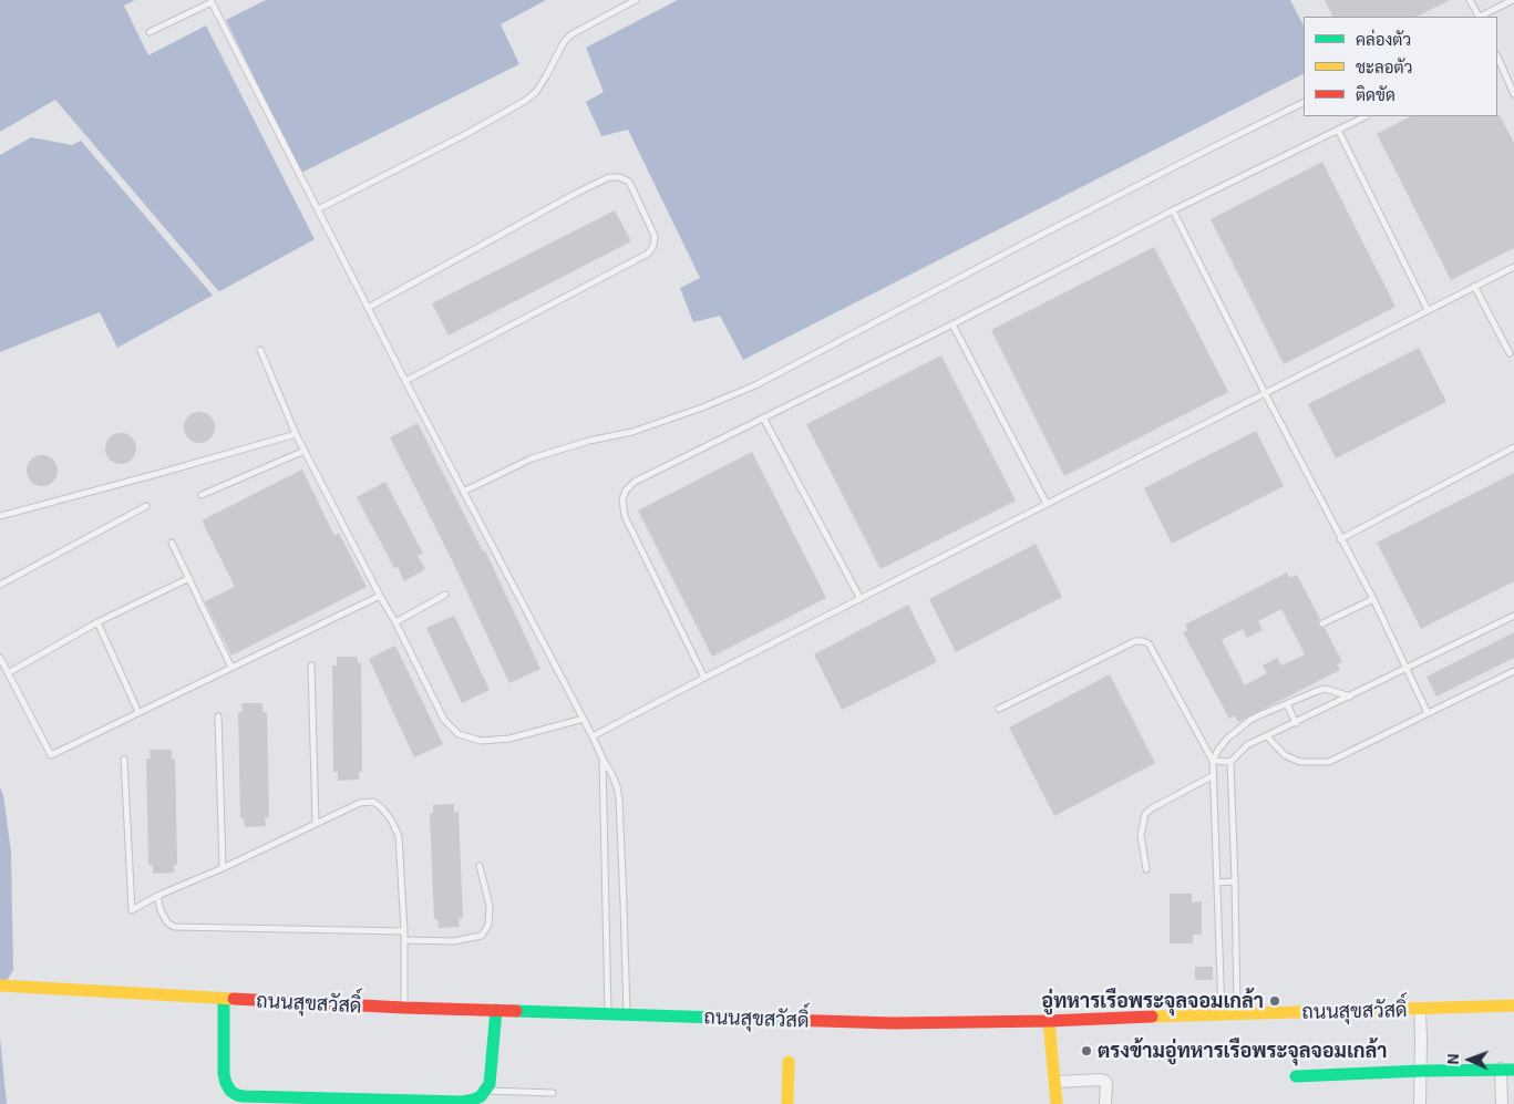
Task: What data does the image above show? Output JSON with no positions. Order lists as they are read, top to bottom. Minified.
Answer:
{"streets":{"main road":["ถนนสุขสวัสดิ์"]},"places":["อู่ทหารเรือพระจุลจอมเกล้า","ตรงข้ามอู่ทหารเรือพระจุลจอมเกล้า"],"legend":["คล่องตัว","ชะลอตัว","ติดขัด"],"north":"left"}
